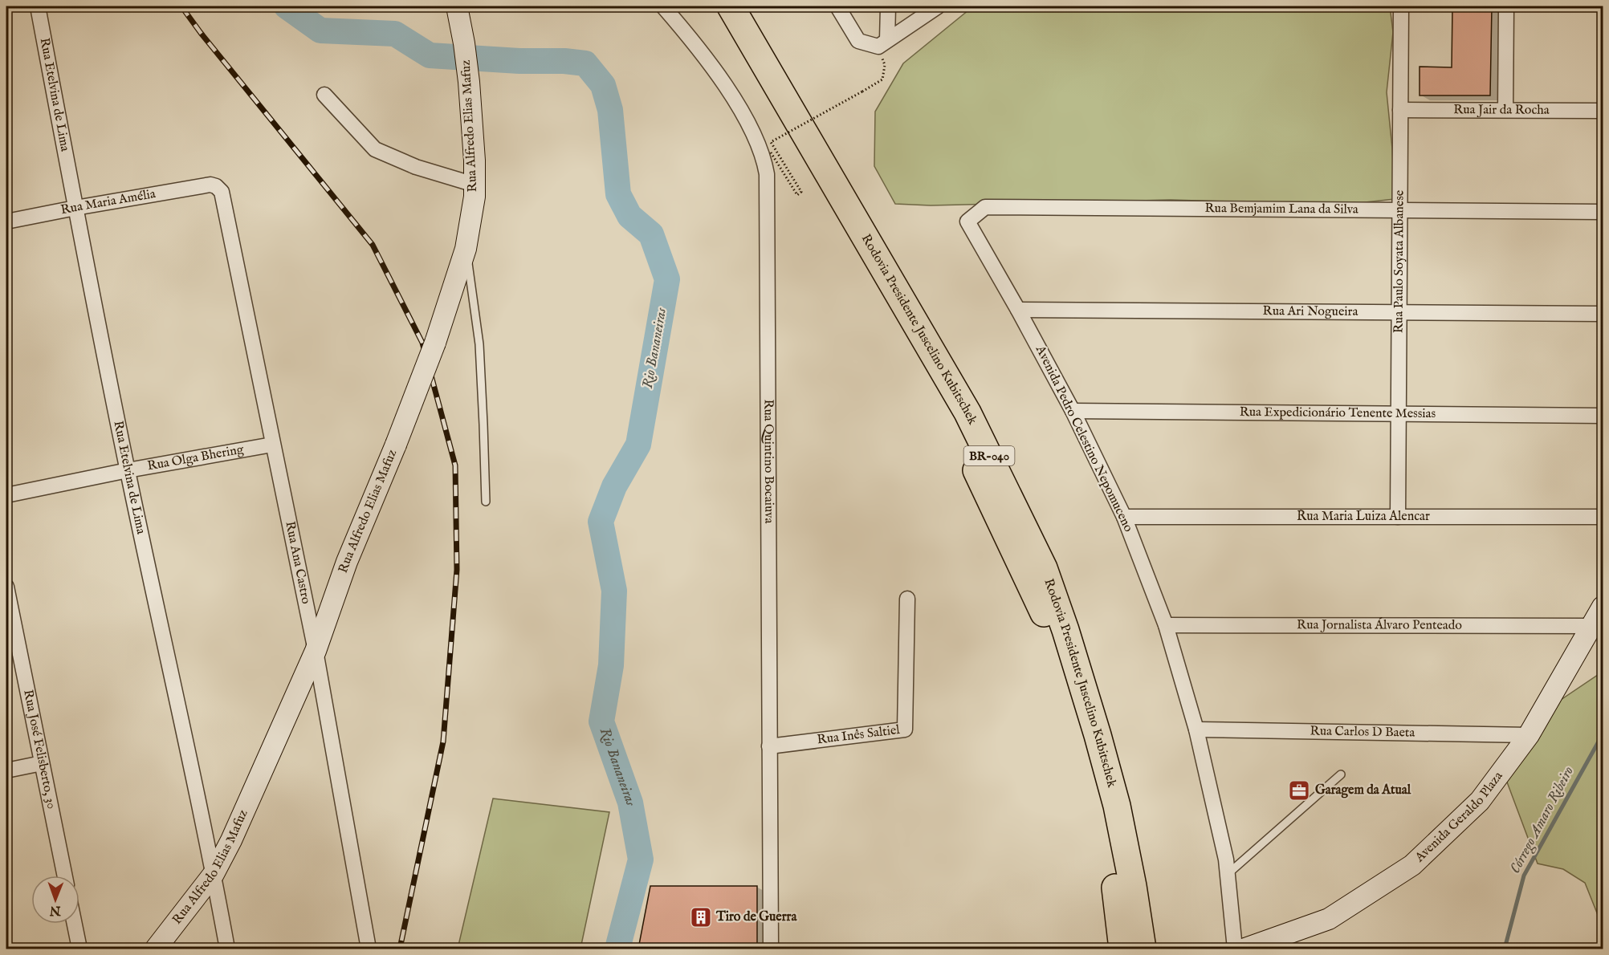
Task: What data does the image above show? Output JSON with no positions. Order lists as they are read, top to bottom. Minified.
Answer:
{"streets":{"highway":["Rodovia Presidente Juscelino Kubitschek","BR-040"],"street":["Rua Etelvina de Lima","Rua Jair da Rocha","Rua Alfredo Elias Mafuz","Rua Maria Amélia","Rua Bemjamim Lana da Silva","Rua Paulo Soyata Albanese","Rua Ari Nogueira","Rua Expedicionário Tenente Messias","Avenida Pedro Celestino Nepomuceno","Rua Olga Bhering","Rua Quintino Bocaiuva","Rua Maria Luiza Alencar","Rua Ana Castro","Rua Jornalista Álvaro Penteado","Rua Carlos D Baeta","Rua Inês Saltiel","Rua José Felisberto, 30","Avenida Geraldo Plaza"]},"crossings":[["Rua Etelvina de Lima","Rua Alfredo Elias Mafuz"],["Rua Etelvina de Lima","Rua Maria Amélia"],["Rua Etelvina de Lima","Rua Olga Bhering"],["Rua Jair da Rocha","Rua Paulo Soyata Albanese"],["Rua Alfredo Elias Mafuz","Rua Ana Castro"],["Rua Maria Amélia","Rua Ana Castro"],["Rua Bemjamim Lana da Silva","Rua Paulo Soyata Albanese"],["Rua Bemjamim Lana da Silva","Avenida Pedro Celestino Nepomuceno"],["Rua Paulo Soyata Albanese","Rua Ari Nogueira"],["Rua Paulo Soyata Albanese","Rua Expedicionário Tenente Messias"],["Rua Paulo Soyata Albanese","Rua Maria Luiza Alencar"],["Rua Ari Nogueira","Avenida Pedro Celestino Nepomuceno"],["Rua Expedicionário Tenente Messias","Avenida Pedro Celestino Nepomuceno"],["Avenida Pedro Celestino Nepomuceno","Rua Maria Luiza Alencar"],["Avenida Pedro Celestino Nepomuceno","Rua Jornalista Álvaro Penteado"],["Avenida Pedro Celestino Nepomuceno","Rua Carlos D Baeta"],["Rua Olga Bhering","Rua Ana Castro"],["Rua Quintino Bocaiuva","Rua Inês Saltiel"],["Rua Jornalista Álvaro Penteado","Avenida Geraldo Plaza"],["Rua Carlos D Baeta","Avenida Geraldo Plaza"]],"water":["Rio Bananeiras","Córrego Amaro Ribeiro"],"places":{"office":["Garagem da Atual"],"building":["Tiro de Guerra"]},"north":"bottom"}
